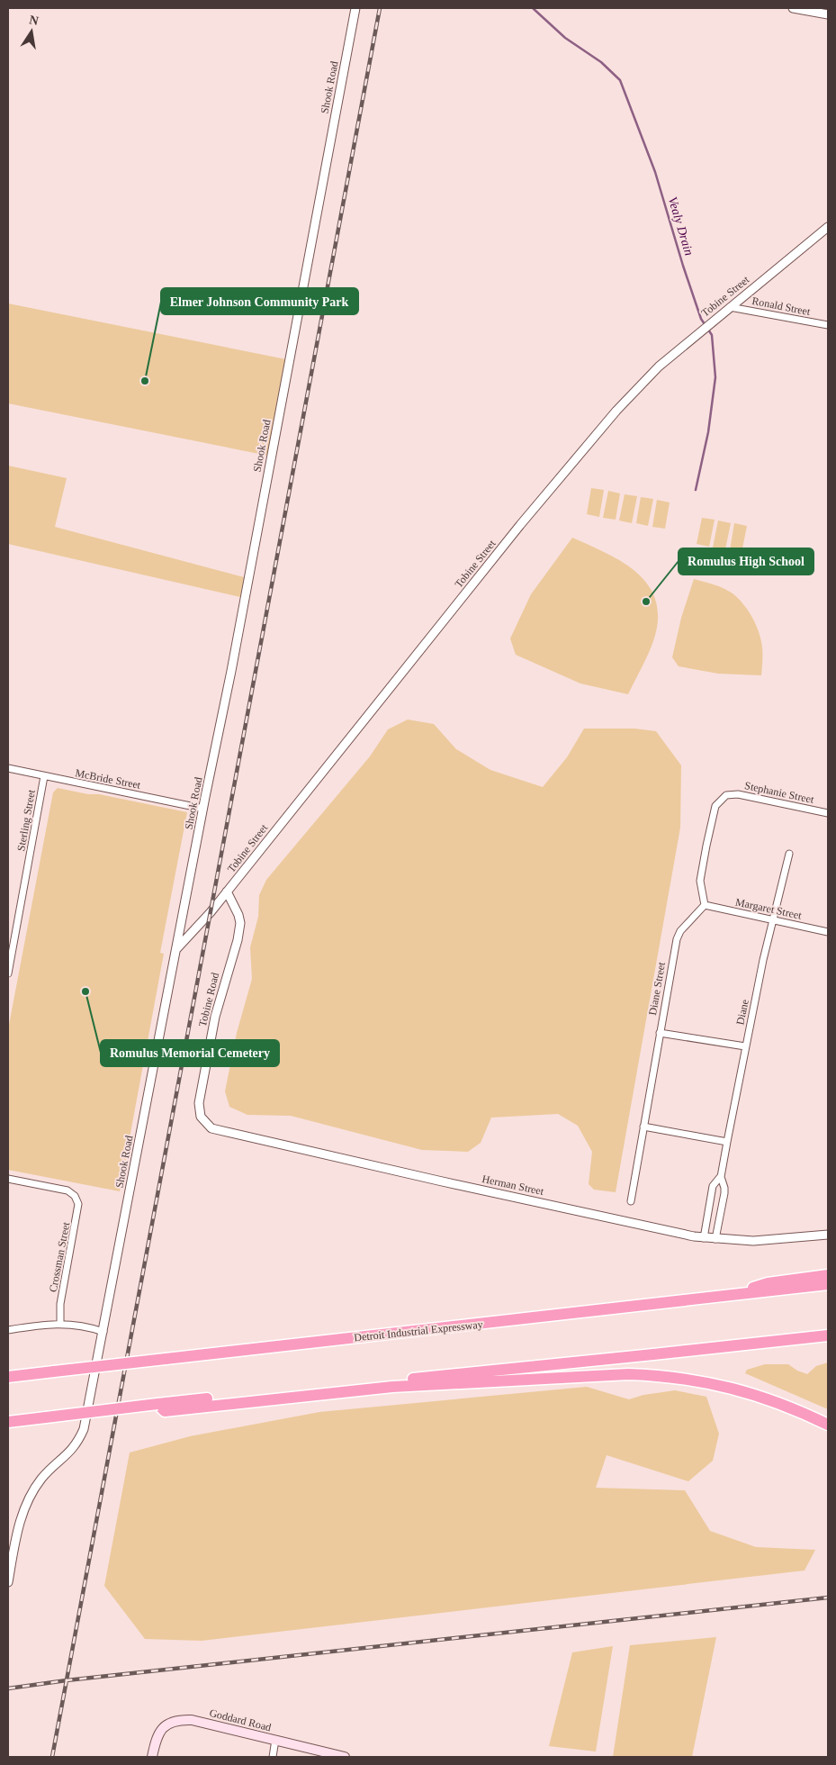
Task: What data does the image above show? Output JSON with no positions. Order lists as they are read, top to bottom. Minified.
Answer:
{"streets":{"highway":["Detroit Industrial Expressway"],"main road":["Goddard Road"],"street":["Shook Road","Tobine Street","Ronald Street","McBride Street","Stephanie Street","Sterling Street","Margaret Street","Diane Street","Tobine Road","Diane","Herman Street","Crossman Street"]},"crossings":[["Shook Road","Tobine Street"],["Shook Road","McBride Street"],["Tobine Street","Ronald Street"],["Tobine Street","Tobine Road"],["McBride Street","Sterling Street"],["Stephanie Street","Margaret Street"],["Stephanie Street","Diane Street"],["Margaret Street","Diane Street"],["Margaret Street","Diane"],["Tobine Road","Herman Street"],["Diane","Herman Street"]],"water":["Vealy Drain"],"places":["Elmer Johnson Community Park","Romulus High School","Romulus Memorial Cemetery"],"north":"top"}
